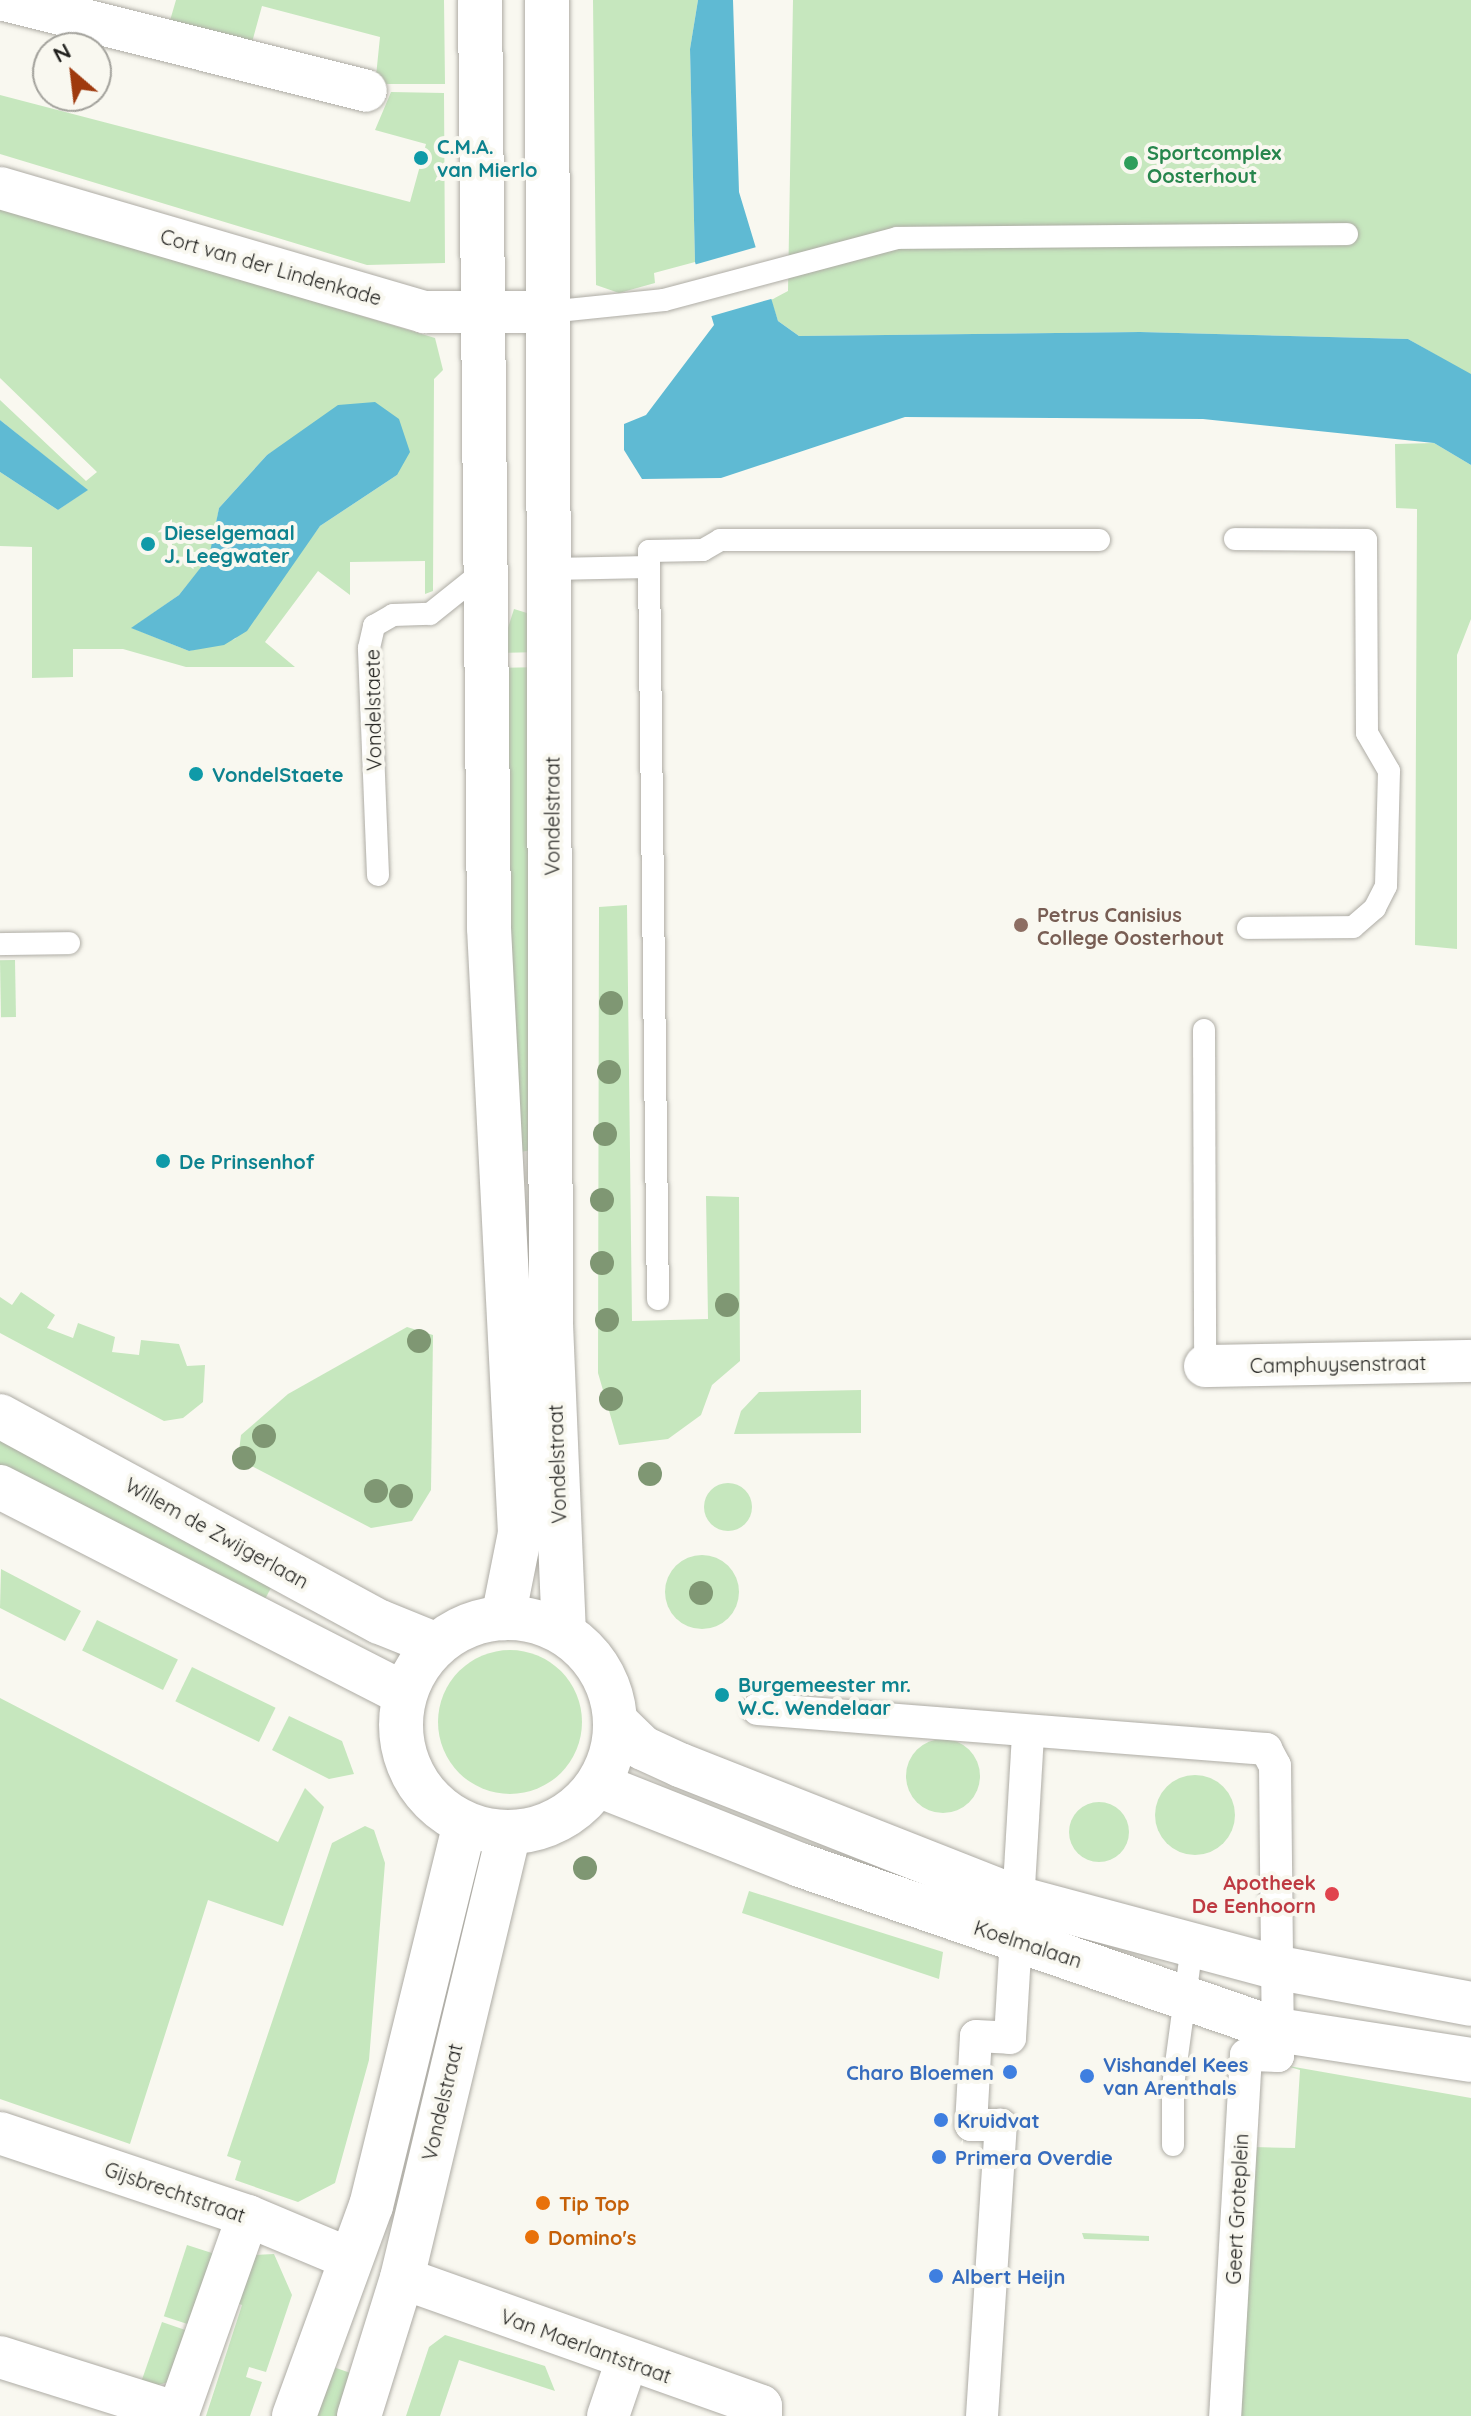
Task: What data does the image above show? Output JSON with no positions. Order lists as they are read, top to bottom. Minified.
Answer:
{"streets":{"street":["Cort van der Lindenkade","Vondelstraat","Camphuysenstraat","Willem de Zwijgerlaan","Koelmalaan","Gijsbrechtstraat","Geert Groteplein","Van Maerlantstraat"],"lane":["Vondelstaete"]},"crossings":[["Cort van der Lindenkade","Vondelstraat"],["Vondelstaete","Vondelstraat"],["Vondelstraat","Willem de Zwijgerlaan"],["Vondelstraat","Koelmalaan"],["Vondelstraat","Van Maerlantstraat"],["Willem de Zwijgerlaan","Koelmalaan"],["Koelmalaan","Geert Groteplein"]],"places":["C.M.A. van Mierlo","Sportcomplex Oosterhout","Dieselgemaal J. Leegwater","VondelStaete","Petrus Canisius College Oosterhout","De Prinsenhof","Burgemeester mr. W.C. Wendelaar","Apotheek De Eenhoorn","Charo Bloemen","Vishandel Kees van Arenthals","Kruidvat","Primera Overdie","Tip Top","Domino's","Albert Heijn"],"north":"top left"}
